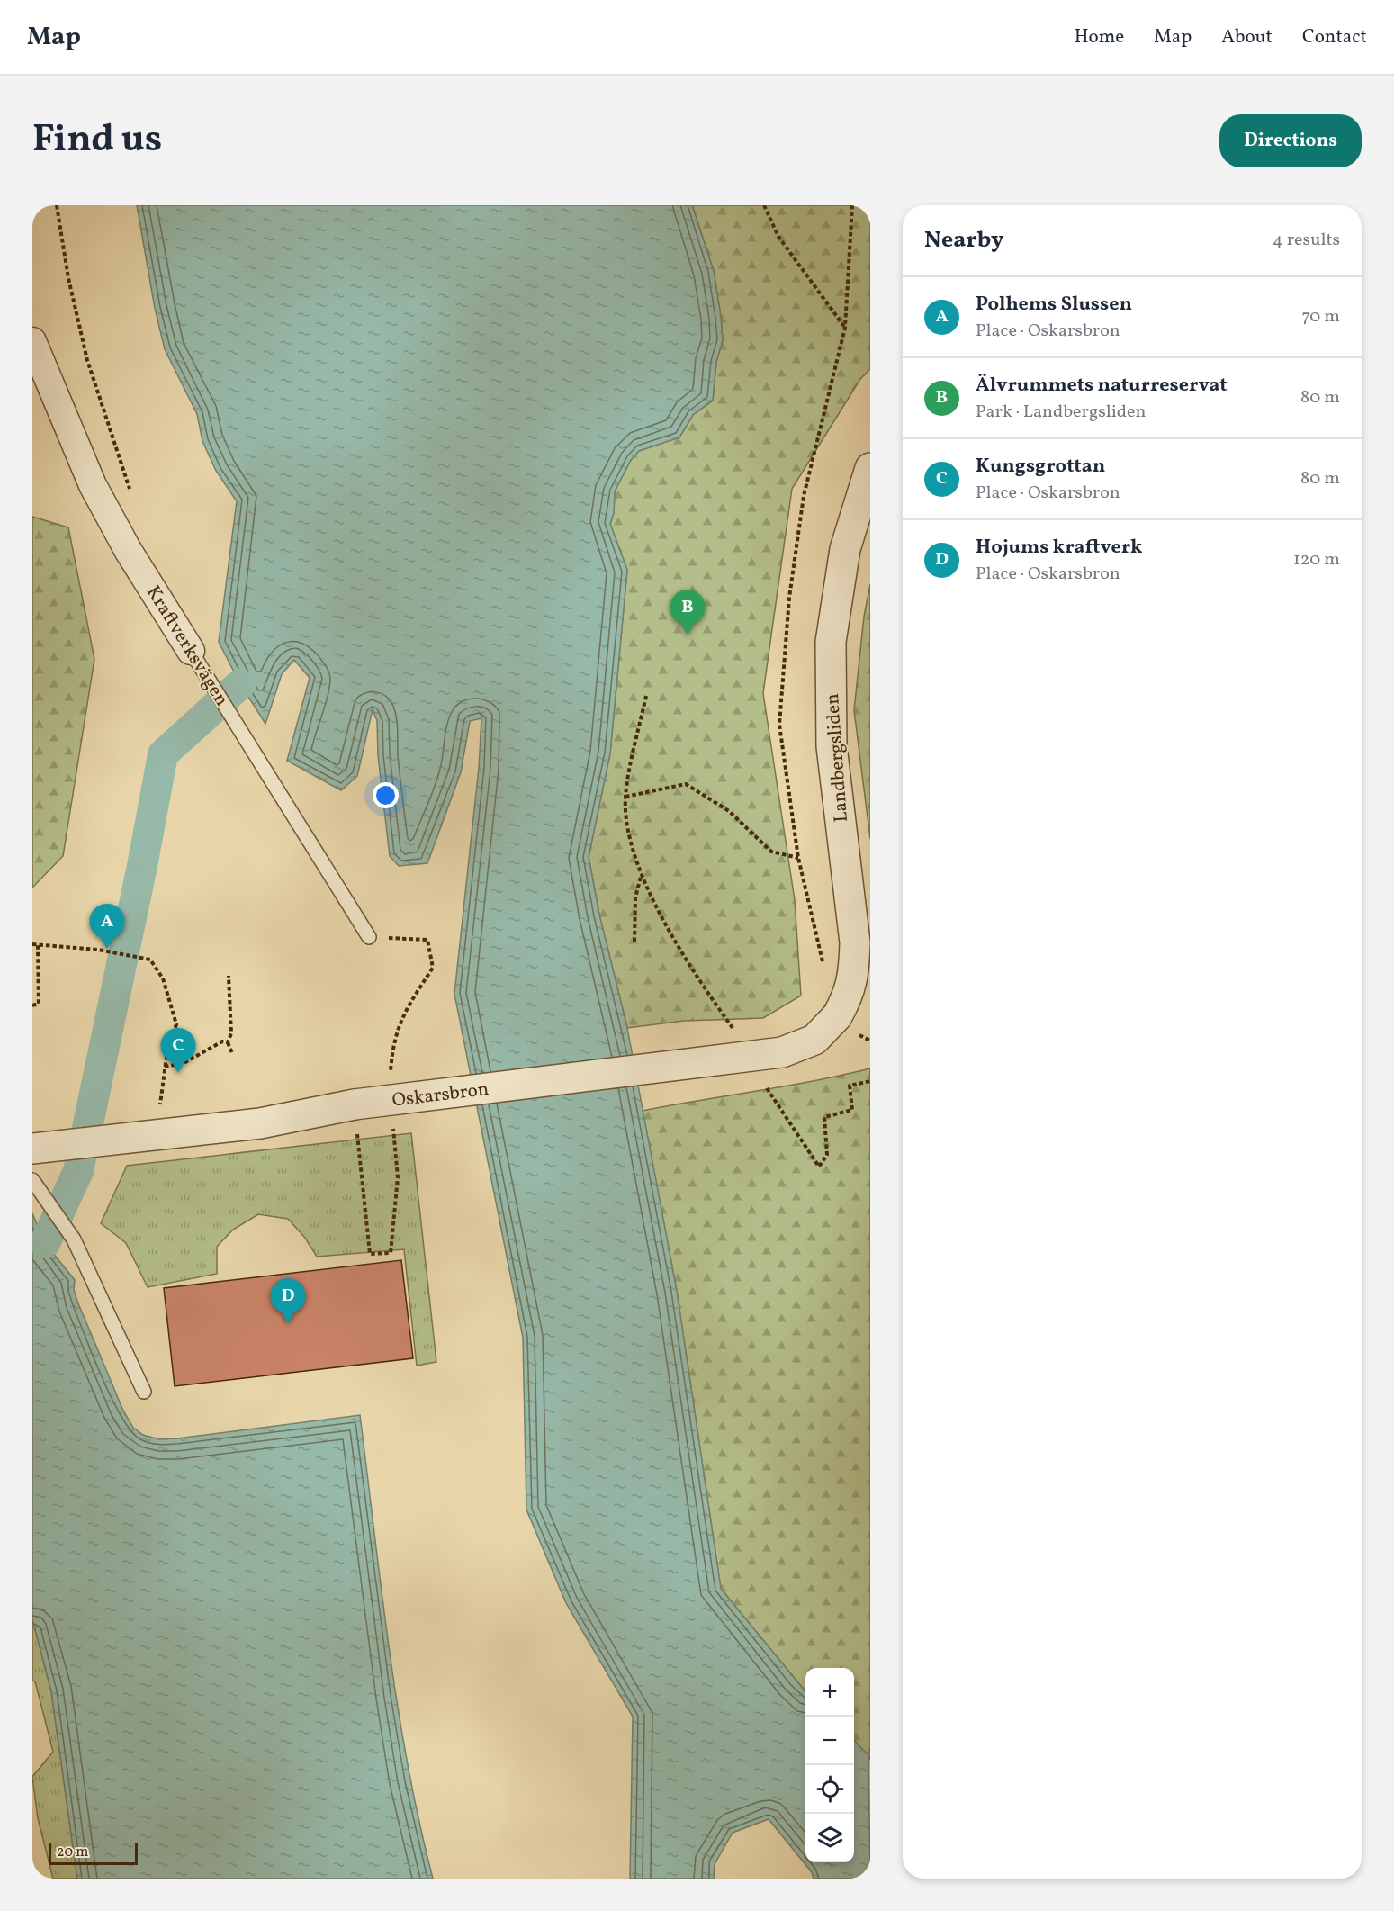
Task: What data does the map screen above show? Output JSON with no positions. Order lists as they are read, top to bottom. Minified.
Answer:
{"streets":{"street":["Kraftverksvägen","Landbergsliden","Oskarsbron"]},"crossings":[["Landbergsliden","Oskarsbron"]],"scale_bar":"20 m","page":{"header":"Map","nav":["Home","Map","About","Contact"],"title":"Find us","buttons":"Directions","heading":["Nearby","4 results"],"list":[{"mark":"A","name":"Polhems Slussen","note":"Place · Oskarsbron","value":"70 m"},{"mark":"B","name":"Älvrummets naturreservat","note":"Park · Landbergsliden","value":"80 m"},{"mark":"C","name":"Kungsgrottan","note":"Place · Oskarsbron","value":"80 m"},{"mark":"D","name":"Hojums kraftverk","note":"Place · Oskarsbron","value":"120 m"}],"pins":["B","A","C","D"],"map_buttons":["+","−"],"scale":"20 m"}}
